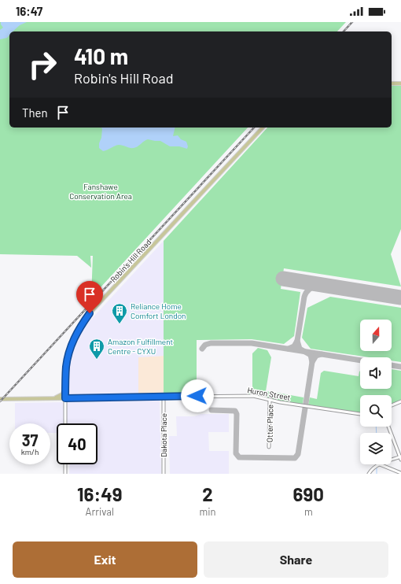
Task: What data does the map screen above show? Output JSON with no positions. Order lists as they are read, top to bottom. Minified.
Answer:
{"streets":{"main road":["Robin's Hill Road","Huron Street"],"street":["Otter Place","Dakota Place"]},"crossings":[["Robin's Hill Road","Huron Street"],["Huron Street","Otter Place"],["Huron Street","Dakota Place"]],"parks":["Fanshawe Conservation Area"],"places":{"building":["Reliance Home Comfort London","Amazon Fulfillment Centre - CYXU"]},"north":"top","page":{"status":"16:47","turn":["410 m","Robin's Hill Road"],"then":"Then","speed":"37 km/h","limit":"40","eta":["16:49","Arrival","2","min","690","m"],"buttons":["Exit","Share"]}}
